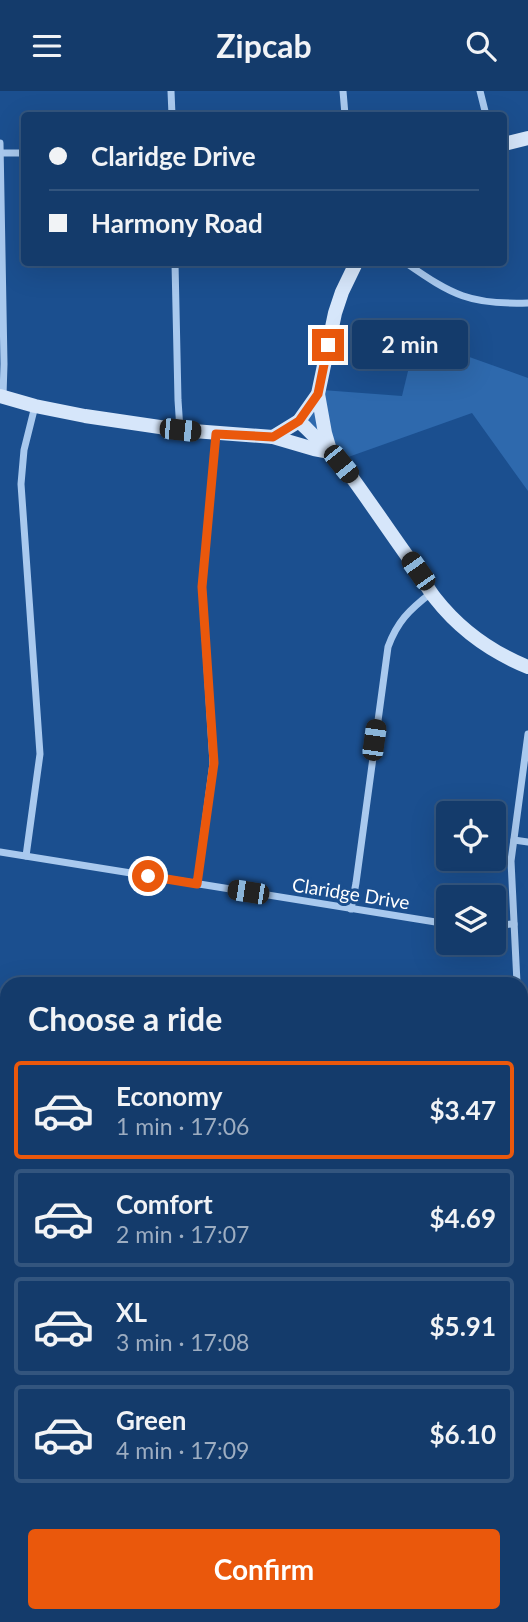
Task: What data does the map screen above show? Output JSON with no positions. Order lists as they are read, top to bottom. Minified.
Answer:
{"streets":{"street":["Claridge Drive"]},"page":{"header":"Zipcab","banner":["Claridge Drive","Harmony Road"],"bubble":"2 min","heading":"Choose a ride","list":[{"name":"Economy","note":"1 min · 17:06","value":"$3.47"},{"name":"Comfort","note":"2 min · 17:07","value":"$4.69"},{"name":"XL","note":"3 min · 17:08","value":"$5.91"},{"name":"Green","note":"4 min · 17:09","value":"$6.10"}],"buttons":"Confirm"}}
